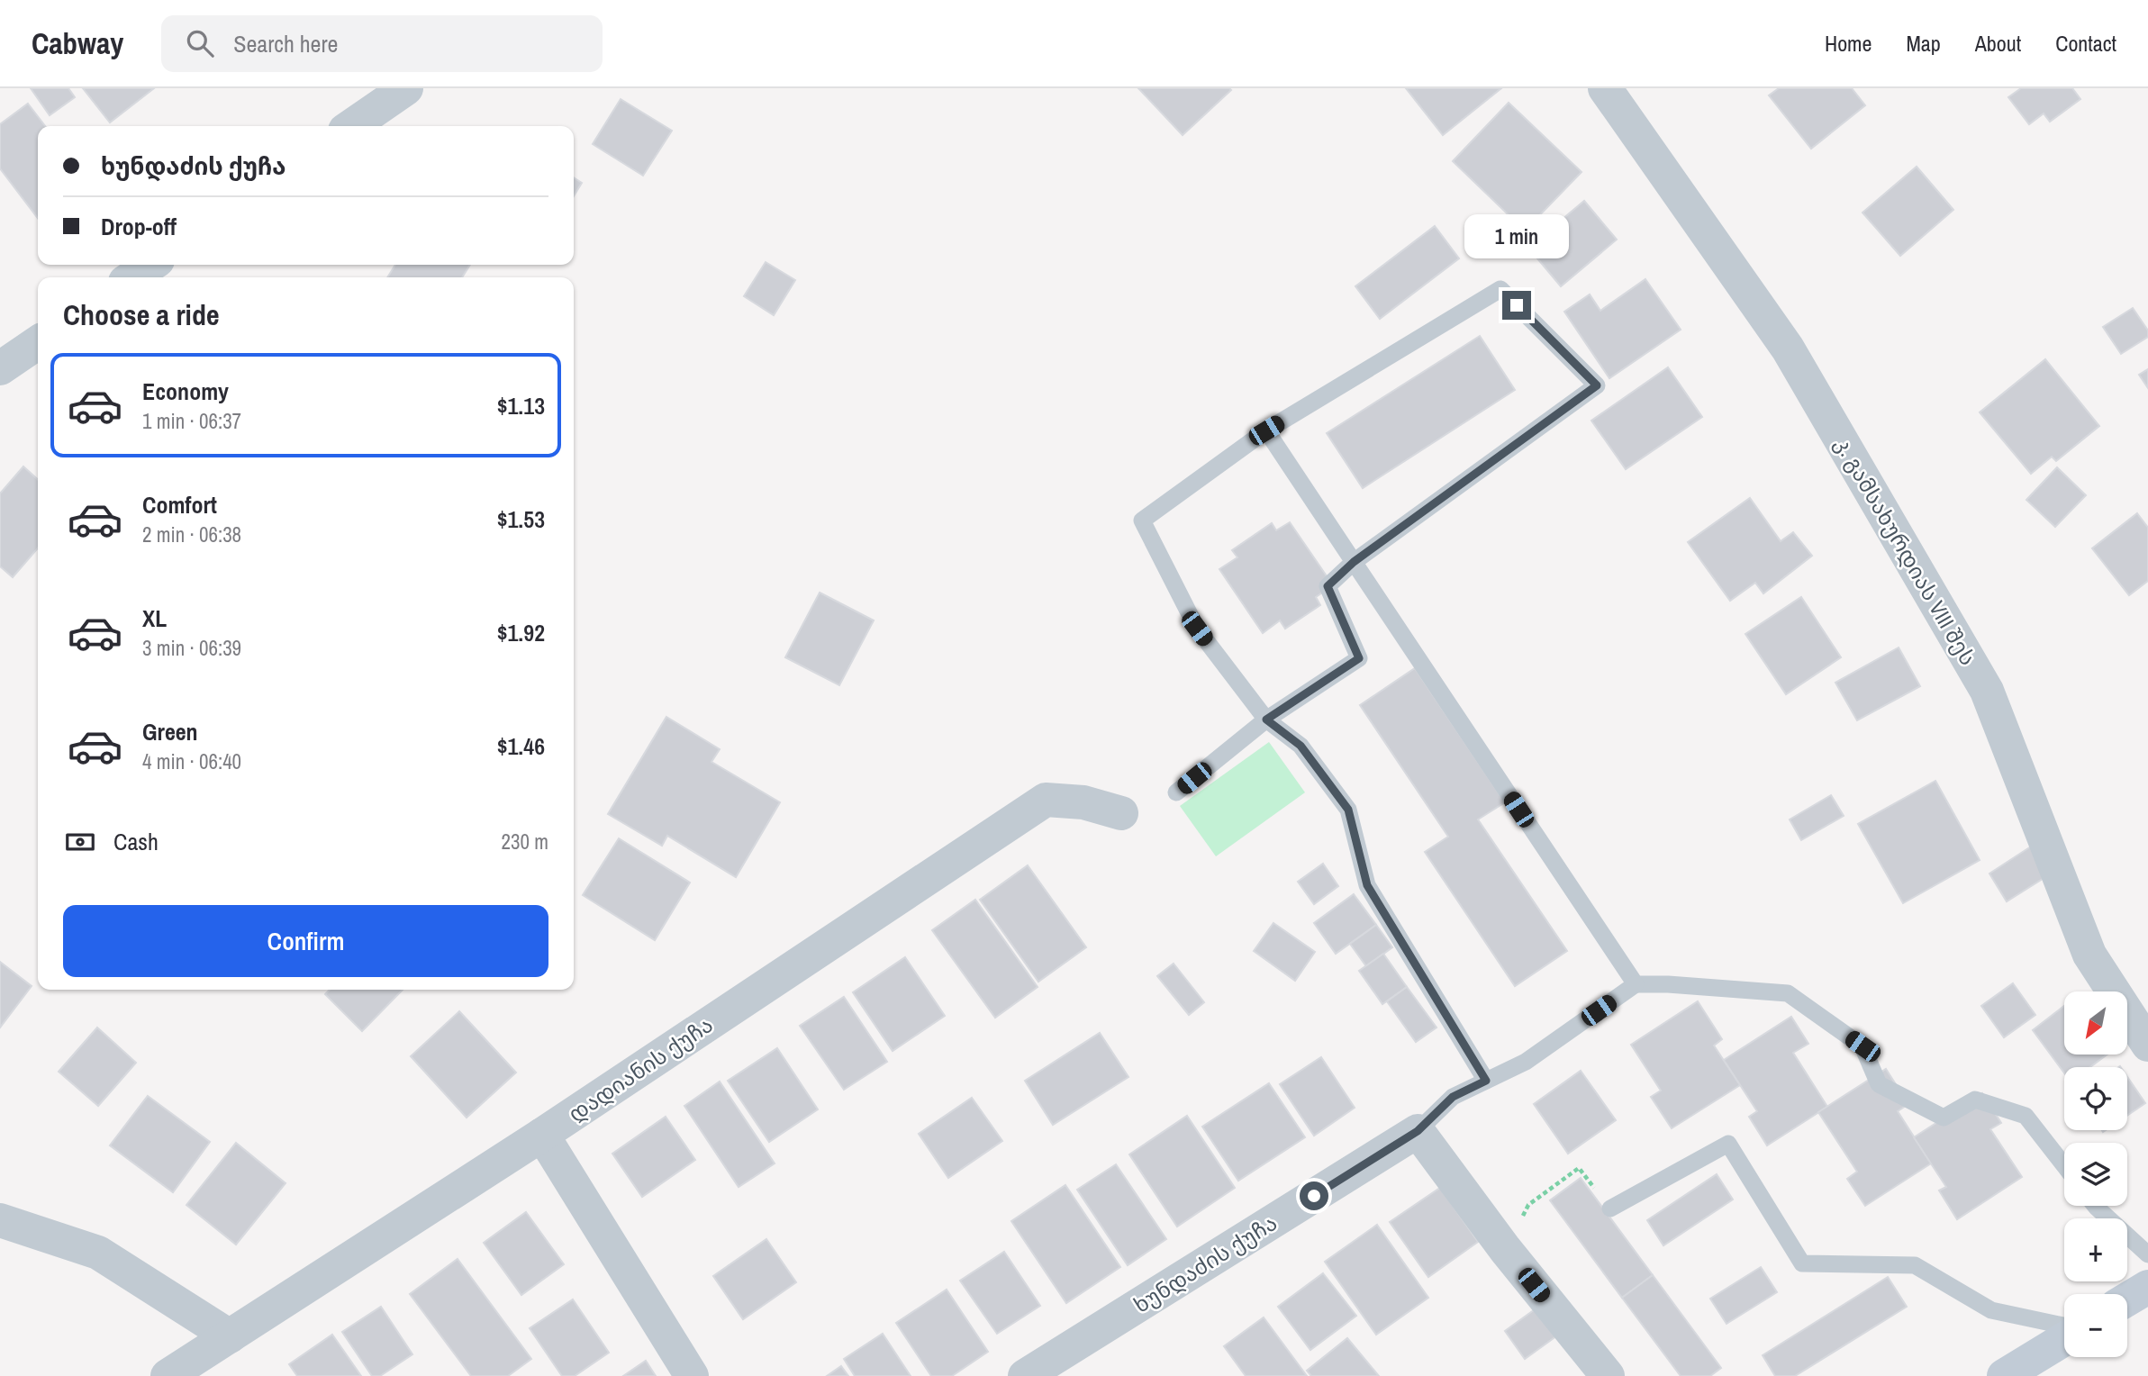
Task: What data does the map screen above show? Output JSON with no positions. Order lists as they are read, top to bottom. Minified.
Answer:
{"streets":{"street":["კ. გამსახურდიას VIII შეს","დადიანის ქუჩა","ხუნდაძის ქუჩა"]},"north":"bottom left","page":{"header":"Cabway","search":"Search here","nav":["Home","Map","About","Contact"],"banner":["ხუნდაძის ქუჩა","Drop-off"],"bubble":"1 min","heading":"Choose a ride","list":[{"name":"Economy","note":"1 min · 06:37","value":"$1.13"},{"name":"Comfort","note":"2 min · 06:38","value":"$1.53"},{"name":"XL","note":"3 min · 06:39","value":"$1.92"},{"name":"Green","note":"4 min · 06:40","value":"$1.46"}],"pay":["Cash","230 m"],"buttons":"Confirm","map_buttons":["+","−"]}}
